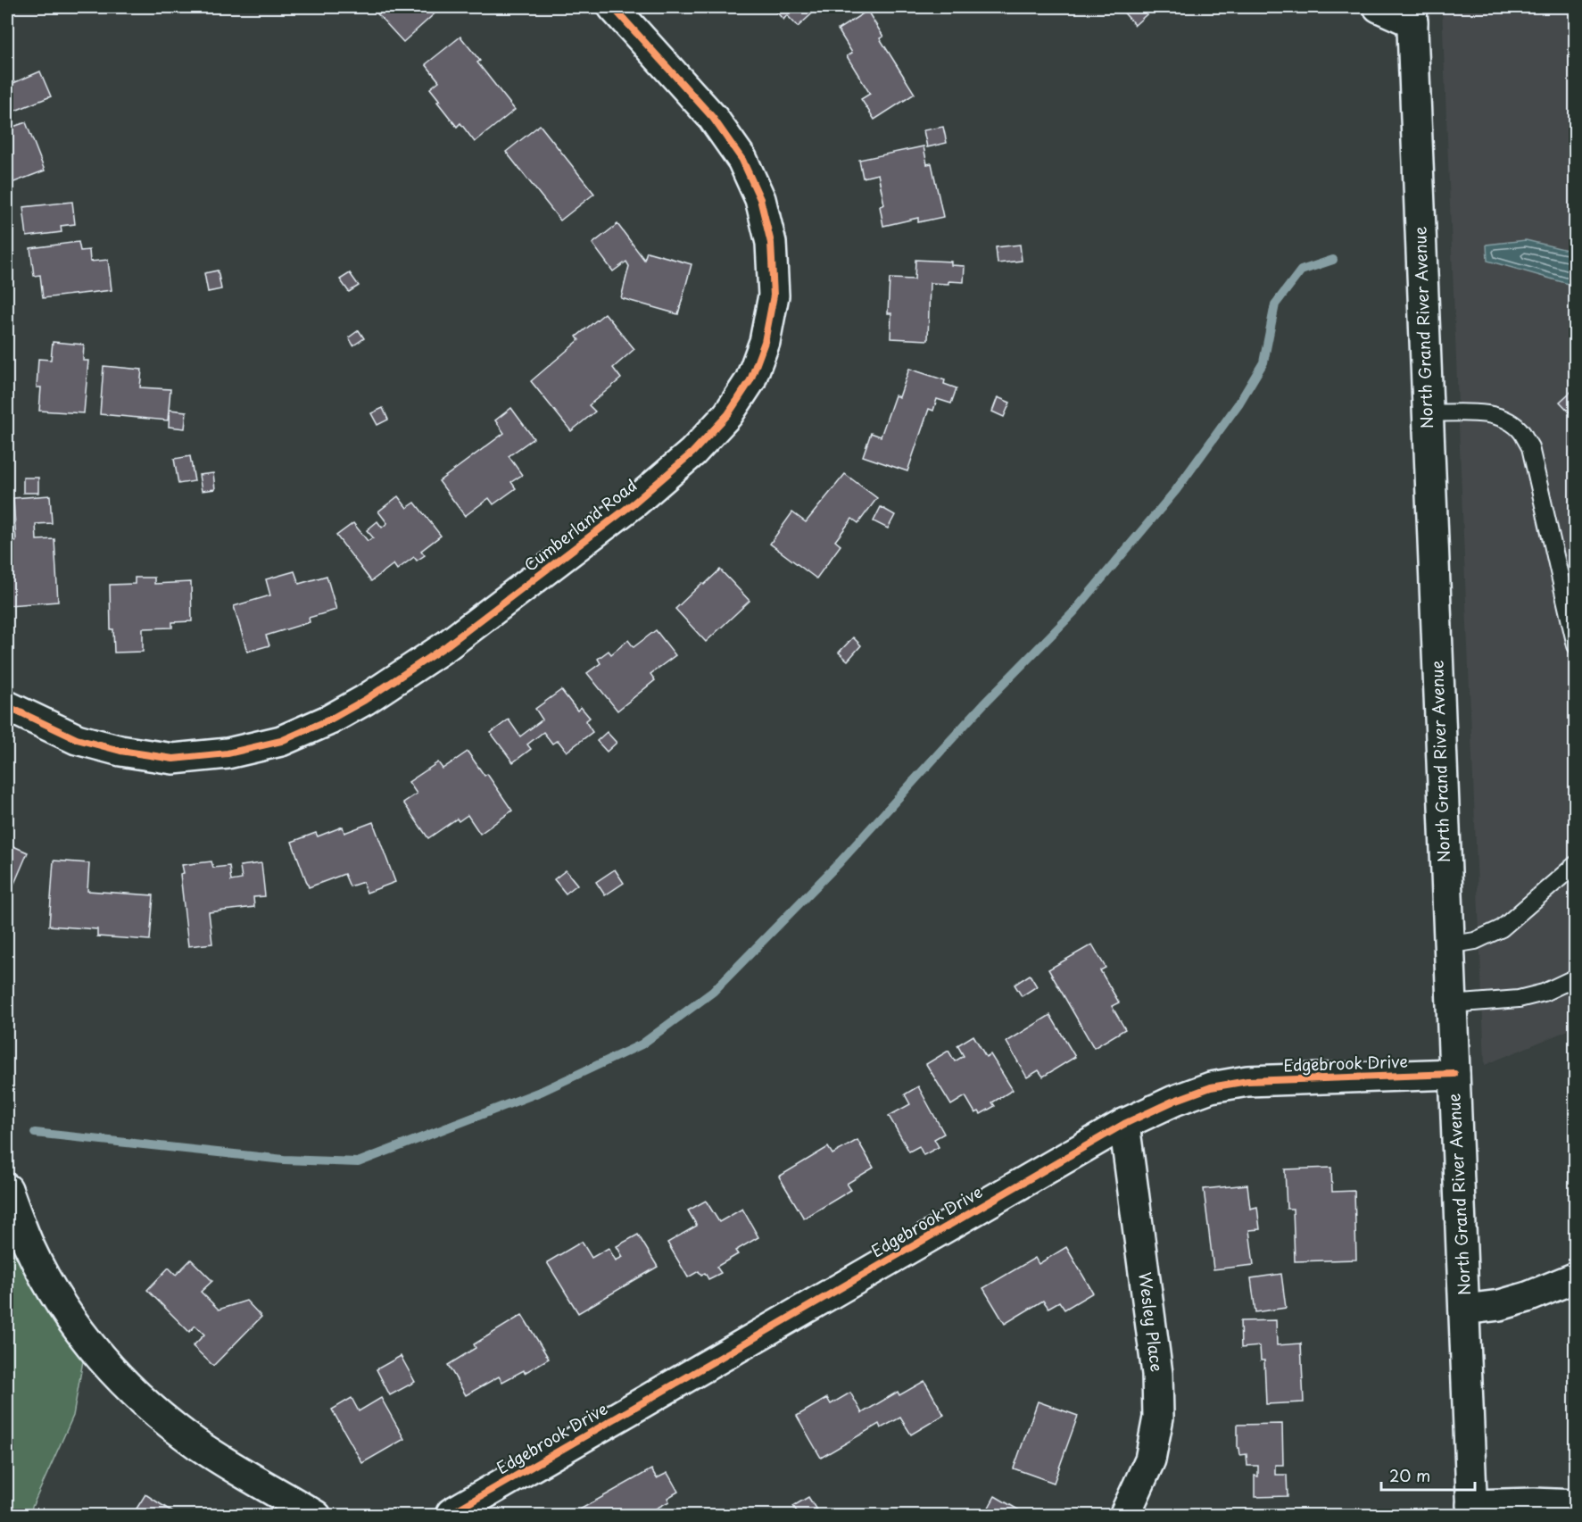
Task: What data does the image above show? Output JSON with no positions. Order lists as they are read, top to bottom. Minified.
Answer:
{"streets":{"street":["North Grand River Avenue","Cumberland Road","Edgebrook Drive","Wesley Place"]},"crossings":[["North Grand River Avenue","Edgebrook Drive"],["Edgebrook Drive","Wesley Place"]],"scale_bar":"20 m"}
